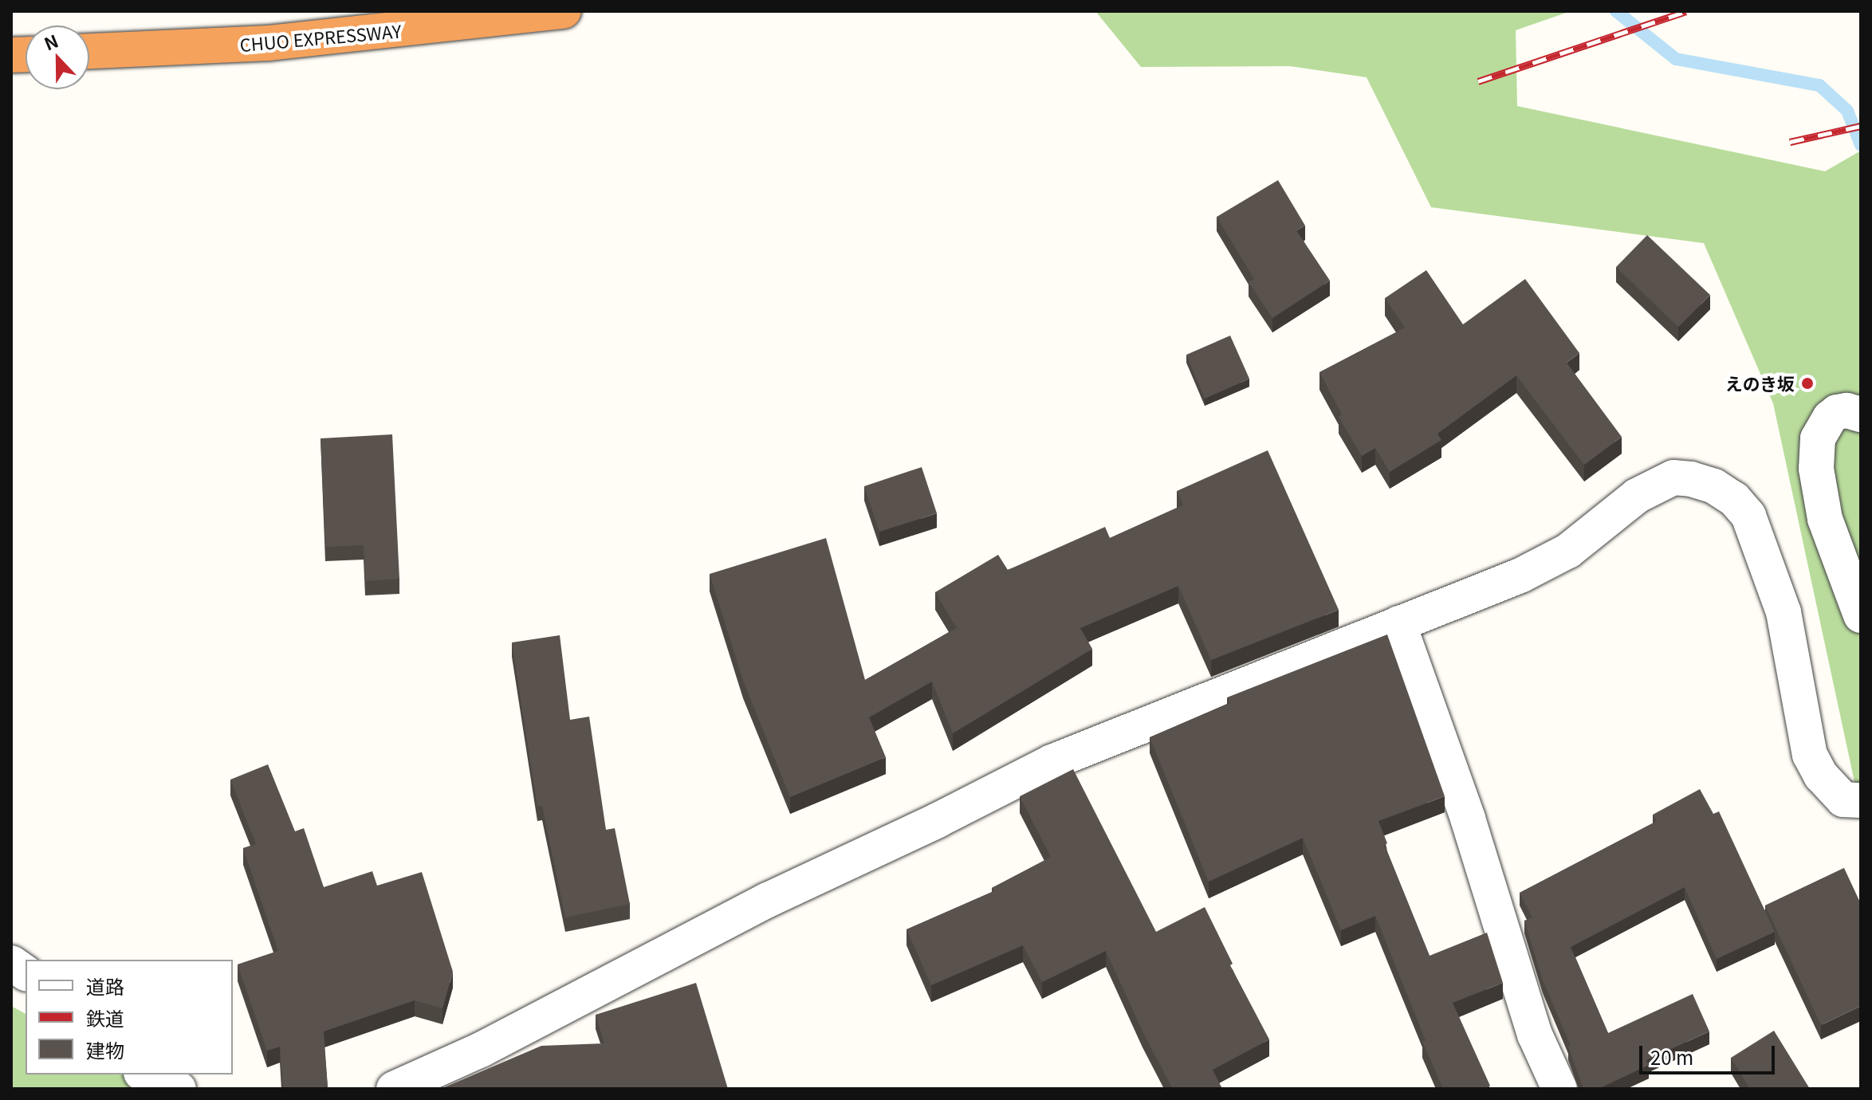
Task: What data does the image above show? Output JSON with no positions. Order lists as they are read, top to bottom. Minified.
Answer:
{"streets":{"highway":["CHUO EXPRESSWAY"]},"places":["えのき坂"],"legend":["道路","鉄道","建物"],"scale_bar":"20 m","north":"top"}
